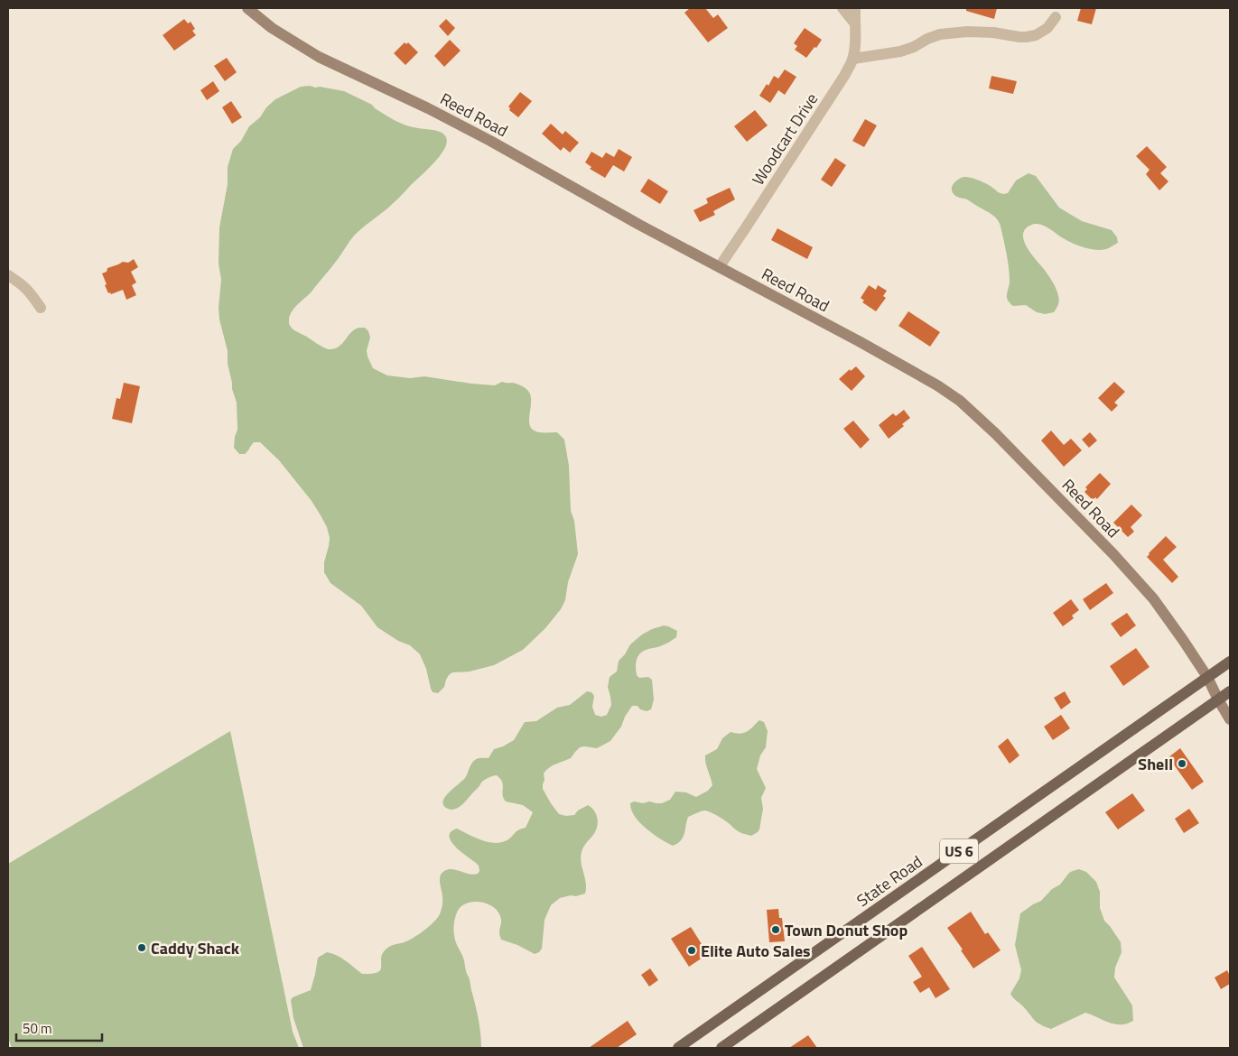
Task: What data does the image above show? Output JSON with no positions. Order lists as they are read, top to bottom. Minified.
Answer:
{"streets":{"main road":["US 6","State Road"],"street":["Reed Road","Woodcart Drive"]},"crossings":[["Reed Road","Woodcart Drive"],["Reed Road","US 6"],["Reed Road","State Road"]],"places":["Shell","Town Donut Shop","Caddy Shack","Elite Auto Sales"],"scale_bar":"50 m"}
